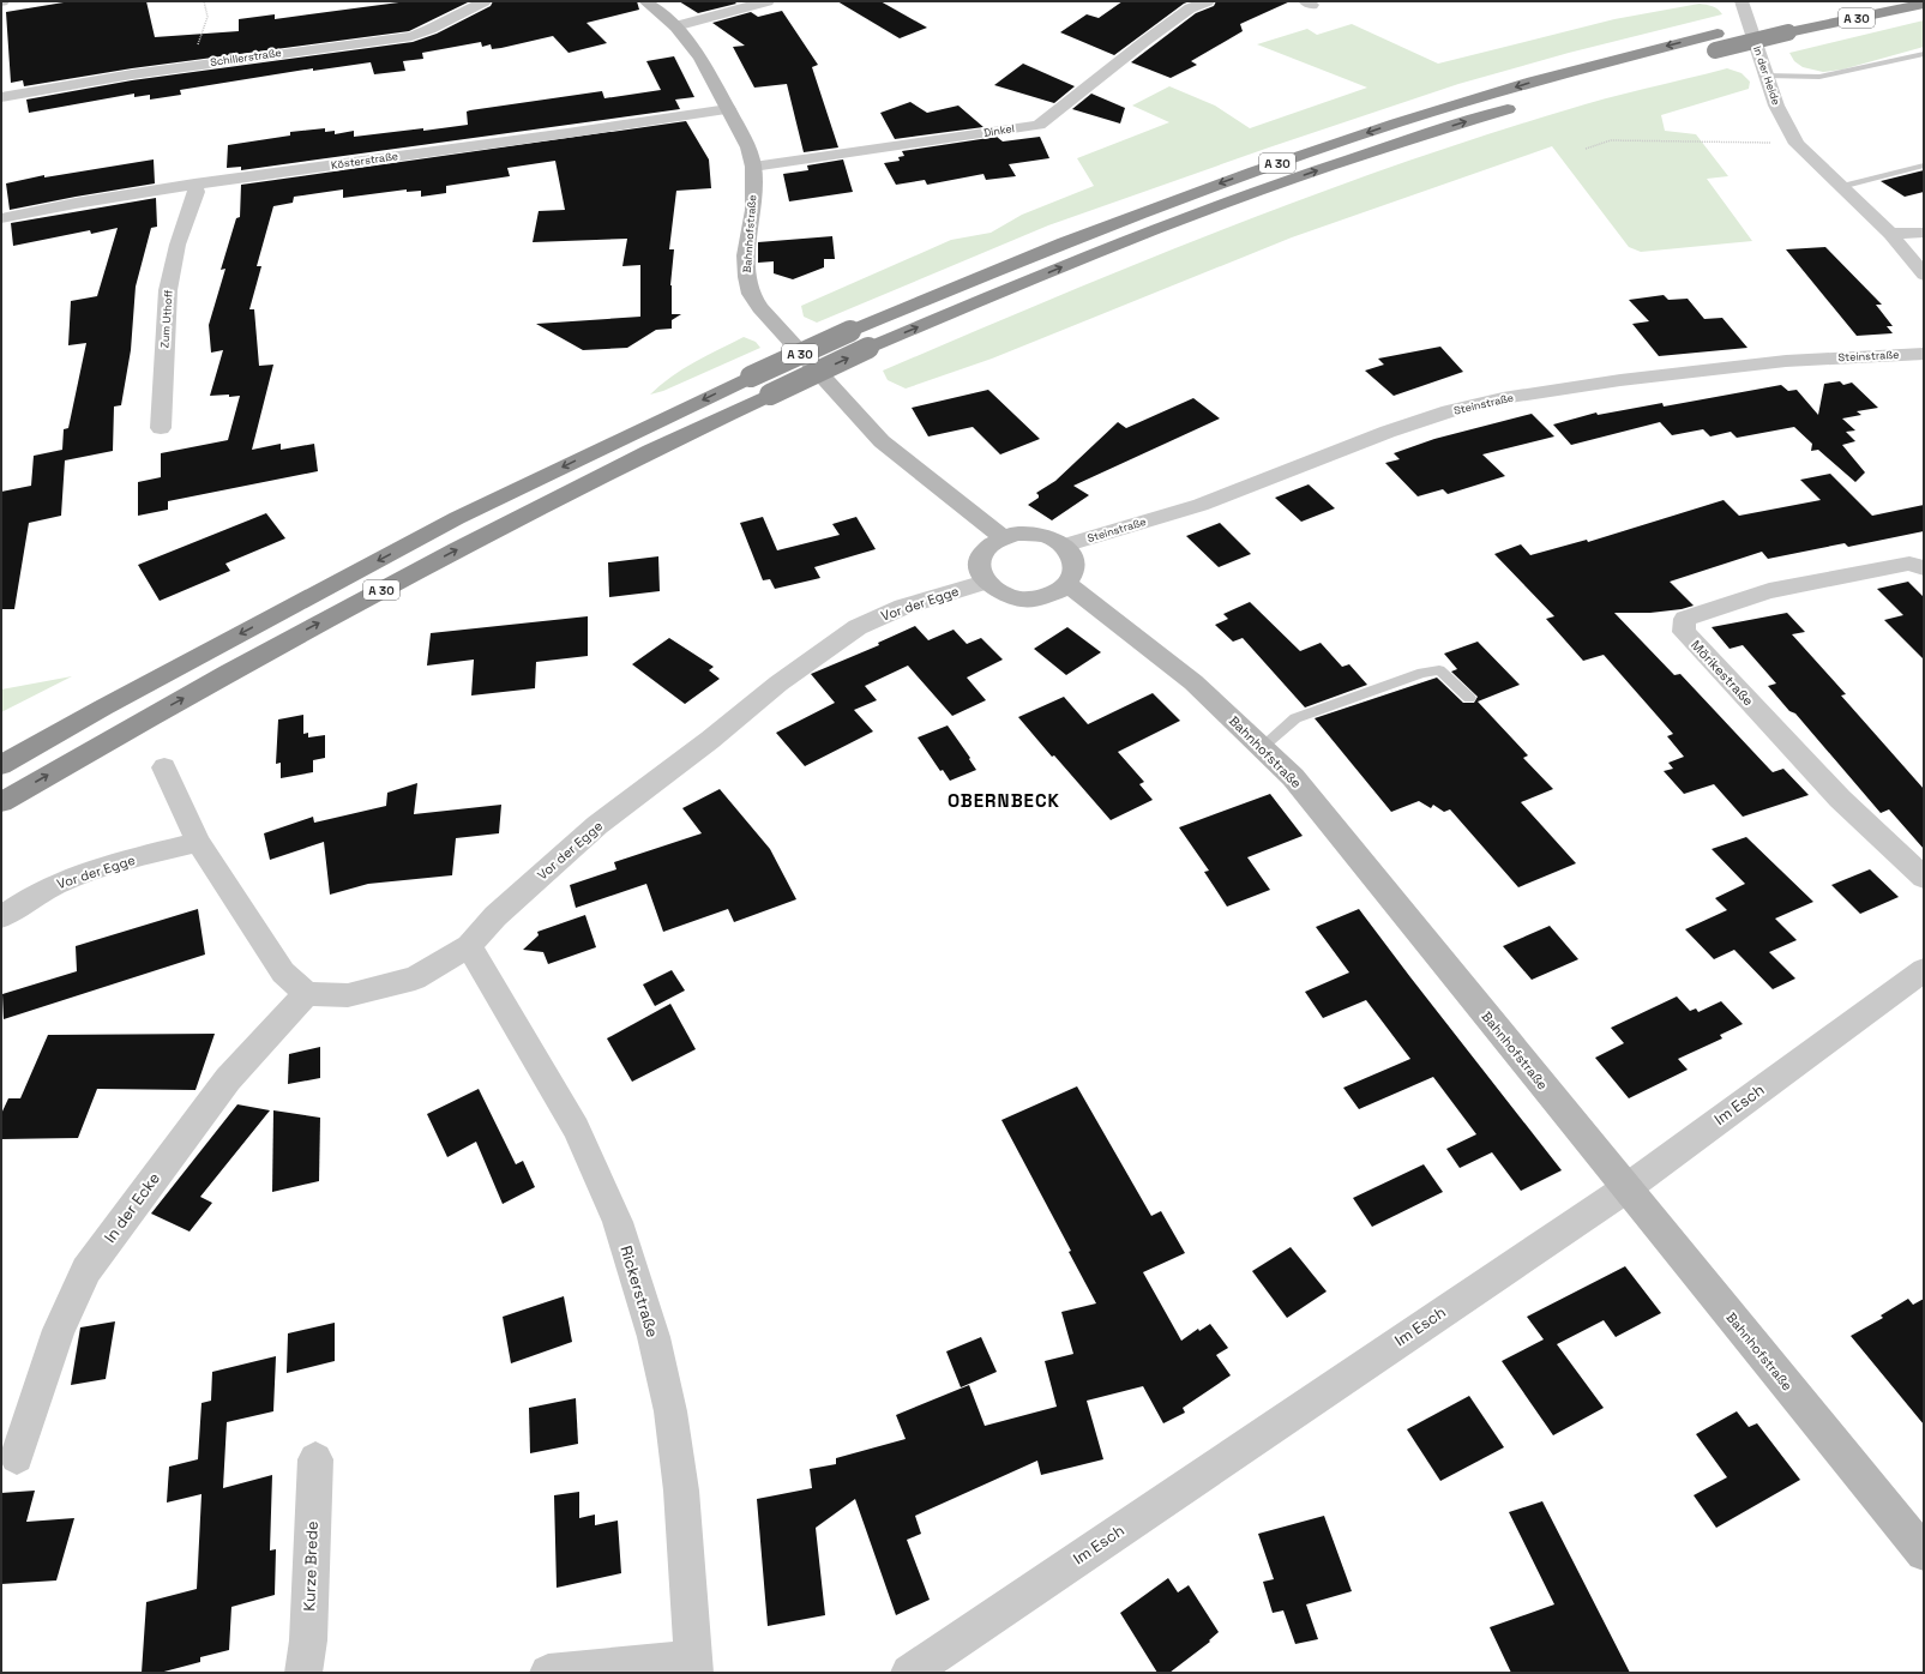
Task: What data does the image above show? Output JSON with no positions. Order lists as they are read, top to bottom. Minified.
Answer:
{"streets":{"highway":["A 30"],"street":["Schillerstraße","In der Heide","Dinkel","Kösterstraße","Bahnhofstraße","Zum Uthoff","Steinstraße","Vor der Egge","Mörikestraße","Im Esch","In der Ecke","Rickerstraße","Kurze Brede"]},"crossings":[["Dinkel","Bahnhofstraße"],["Kösterstraße","Bahnhofstraße"],["Kösterstraße","Zum Uthoff"],["Bahnhofstraße","Steinstraße"],["Bahnhofstraße","Vor der Egge"],["Bahnhofstraße","Im Esch"],["Steinstraße","Vor der Egge"],["Vor der Egge","In der Ecke"],["Vor der Egge","Rickerstraße"]],"districts":["OBERNBECK"]}
